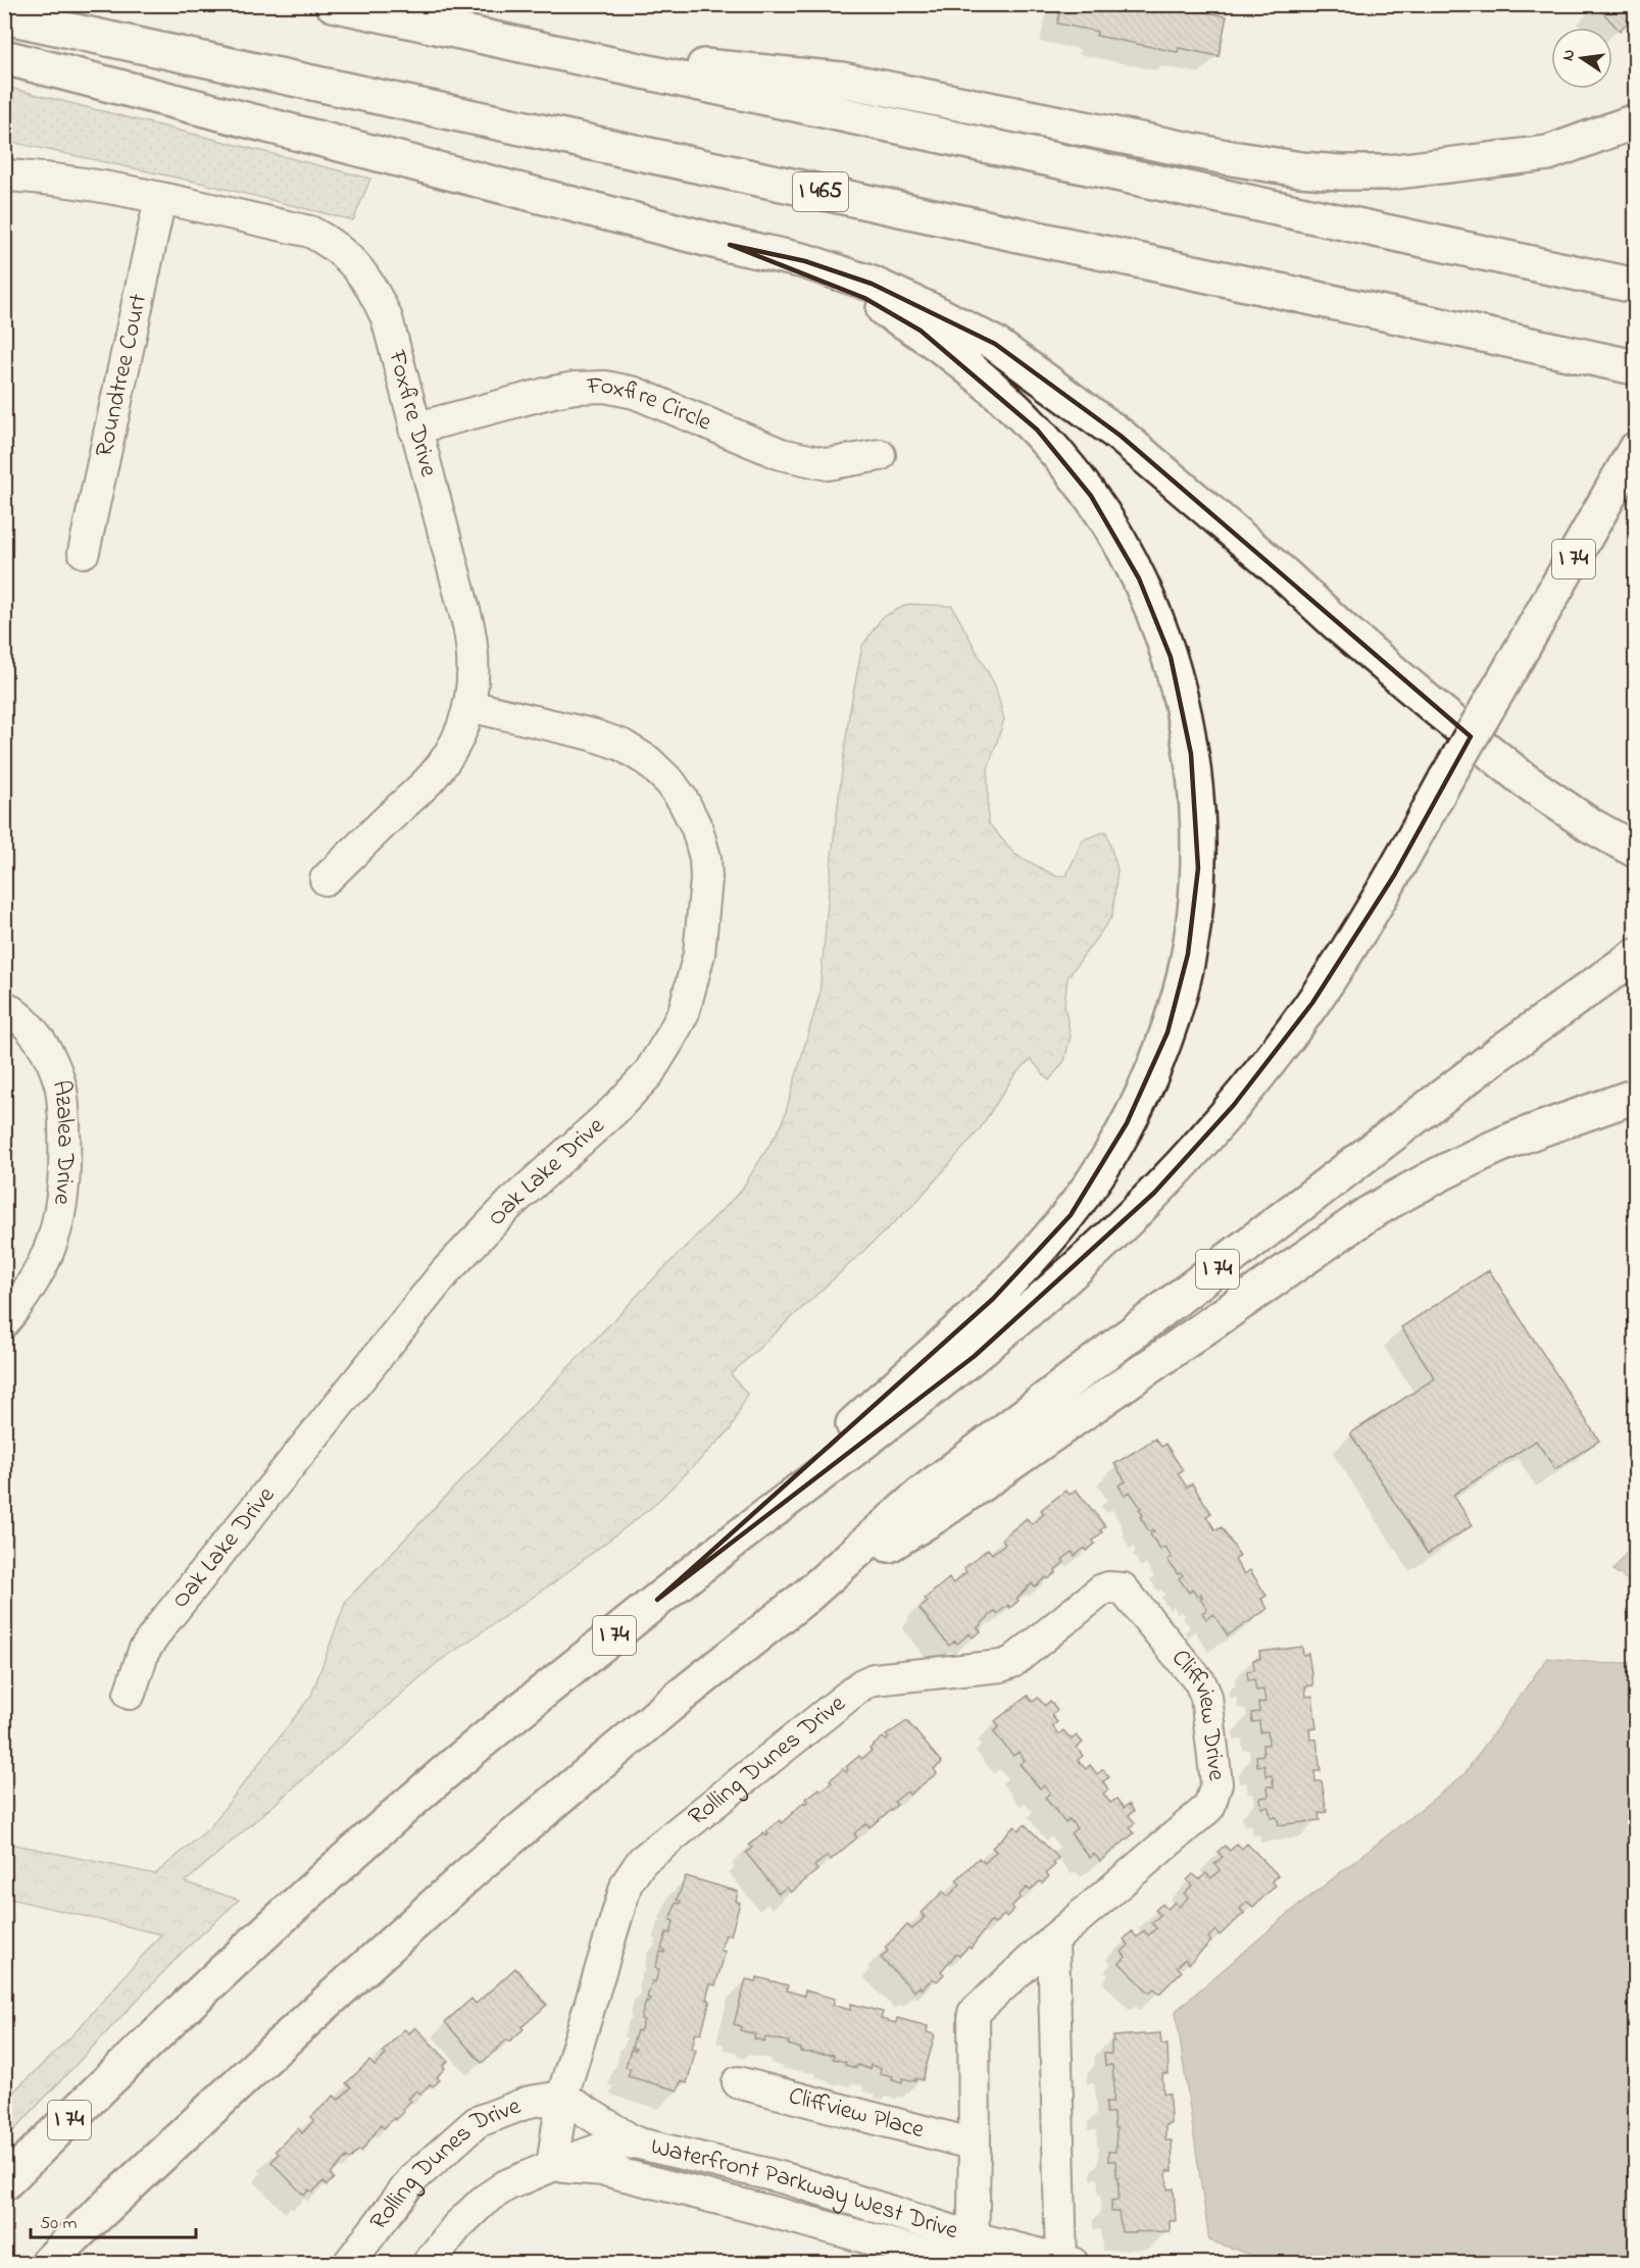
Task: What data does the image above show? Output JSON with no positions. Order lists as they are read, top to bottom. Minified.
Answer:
{"streets":{"highway":["I 465","I 74"],"street":["Roundtree Court","Foxfire Circle","Foxfire Drive","Azalea Drive","Oak Lake Drive","Cliffview Drive","Rolling Dunes Drive","Cliffview Place","Waterfront Parkway West Drive"]},"crossings":[["Roundtree Court","Foxfire Drive"],["Foxfire Circle","Foxfire Drive"],["Foxfire Drive","Oak Lake Drive"],["Cliffview Drive","Rolling Dunes Drive"],["Cliffview Drive","Cliffview Place"],["Cliffview Drive","Waterfront Parkway West Drive"],["Rolling Dunes Drive","Waterfront Parkway West Drive"]],"scale_bar":"50 m","north":"left"}
